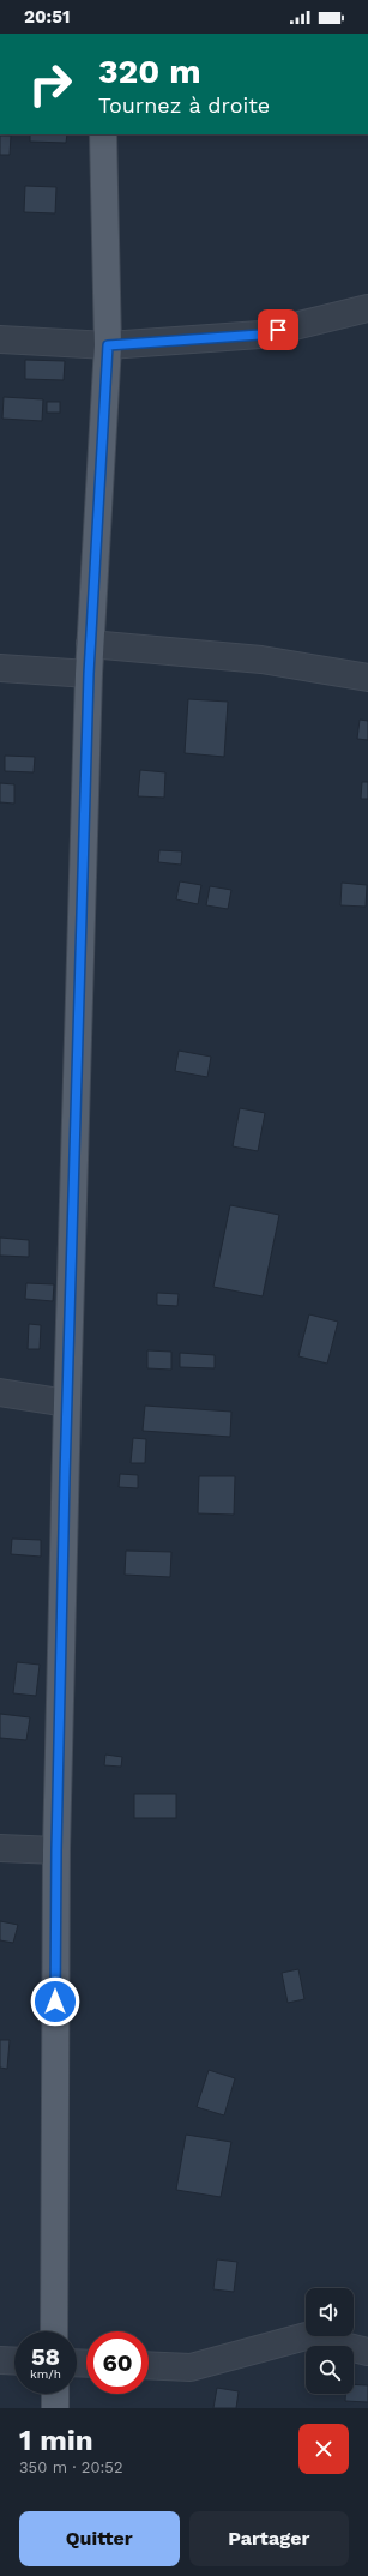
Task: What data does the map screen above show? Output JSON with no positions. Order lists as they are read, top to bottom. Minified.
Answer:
{"page":{"status":"20:51","turn":["320 m","Tournez à droite"],"speed":"58 km/h","limit":"60","heading":["1 min","350 m · 20:52"],"buttons":["Quitter","Partager"]}}
